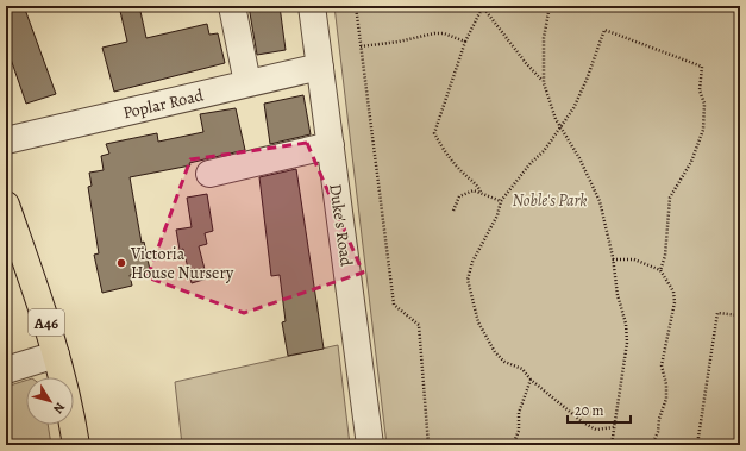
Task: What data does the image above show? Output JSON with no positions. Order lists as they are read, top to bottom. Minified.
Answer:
{"streets":{"main road":["A46"],"street":["Poplar Road","Duke's Road"]},"crossings":[["Poplar Road","Duke's Road"]],"parks":["Noble's Park"],"places":["Victoria House Nursery"],"scale_bar":"20 m","north":"bottom right"}
